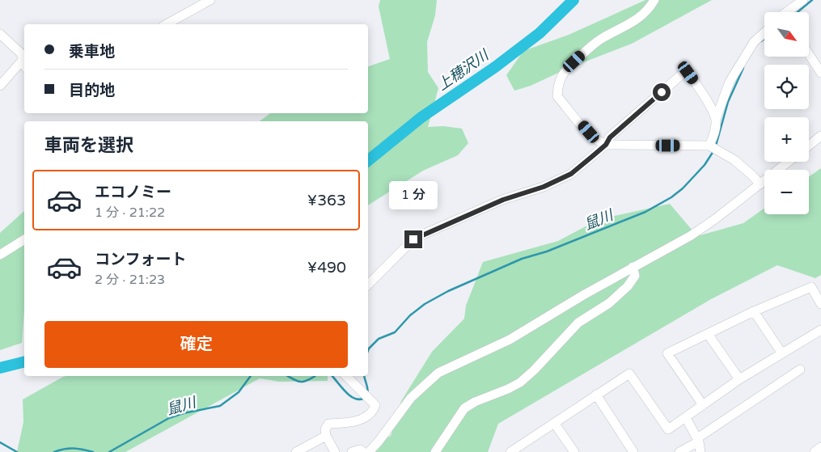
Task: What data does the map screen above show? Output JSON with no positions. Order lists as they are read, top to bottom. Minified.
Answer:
{"water":["上穂沢川","鼠川"],"north":"bottom right","page":{"map_buttons":["+","−"],"banner":["乗車地","目的地"],"heading":"車両を選択","list":[{"name":"エコノミー","note":"1 分 · 21:22","value":"¥363"},{"name":"コンフォート","note":"2 分 · 21:23","value":"¥490"}],"bubble":"1 分","buttons":"確定"}}
